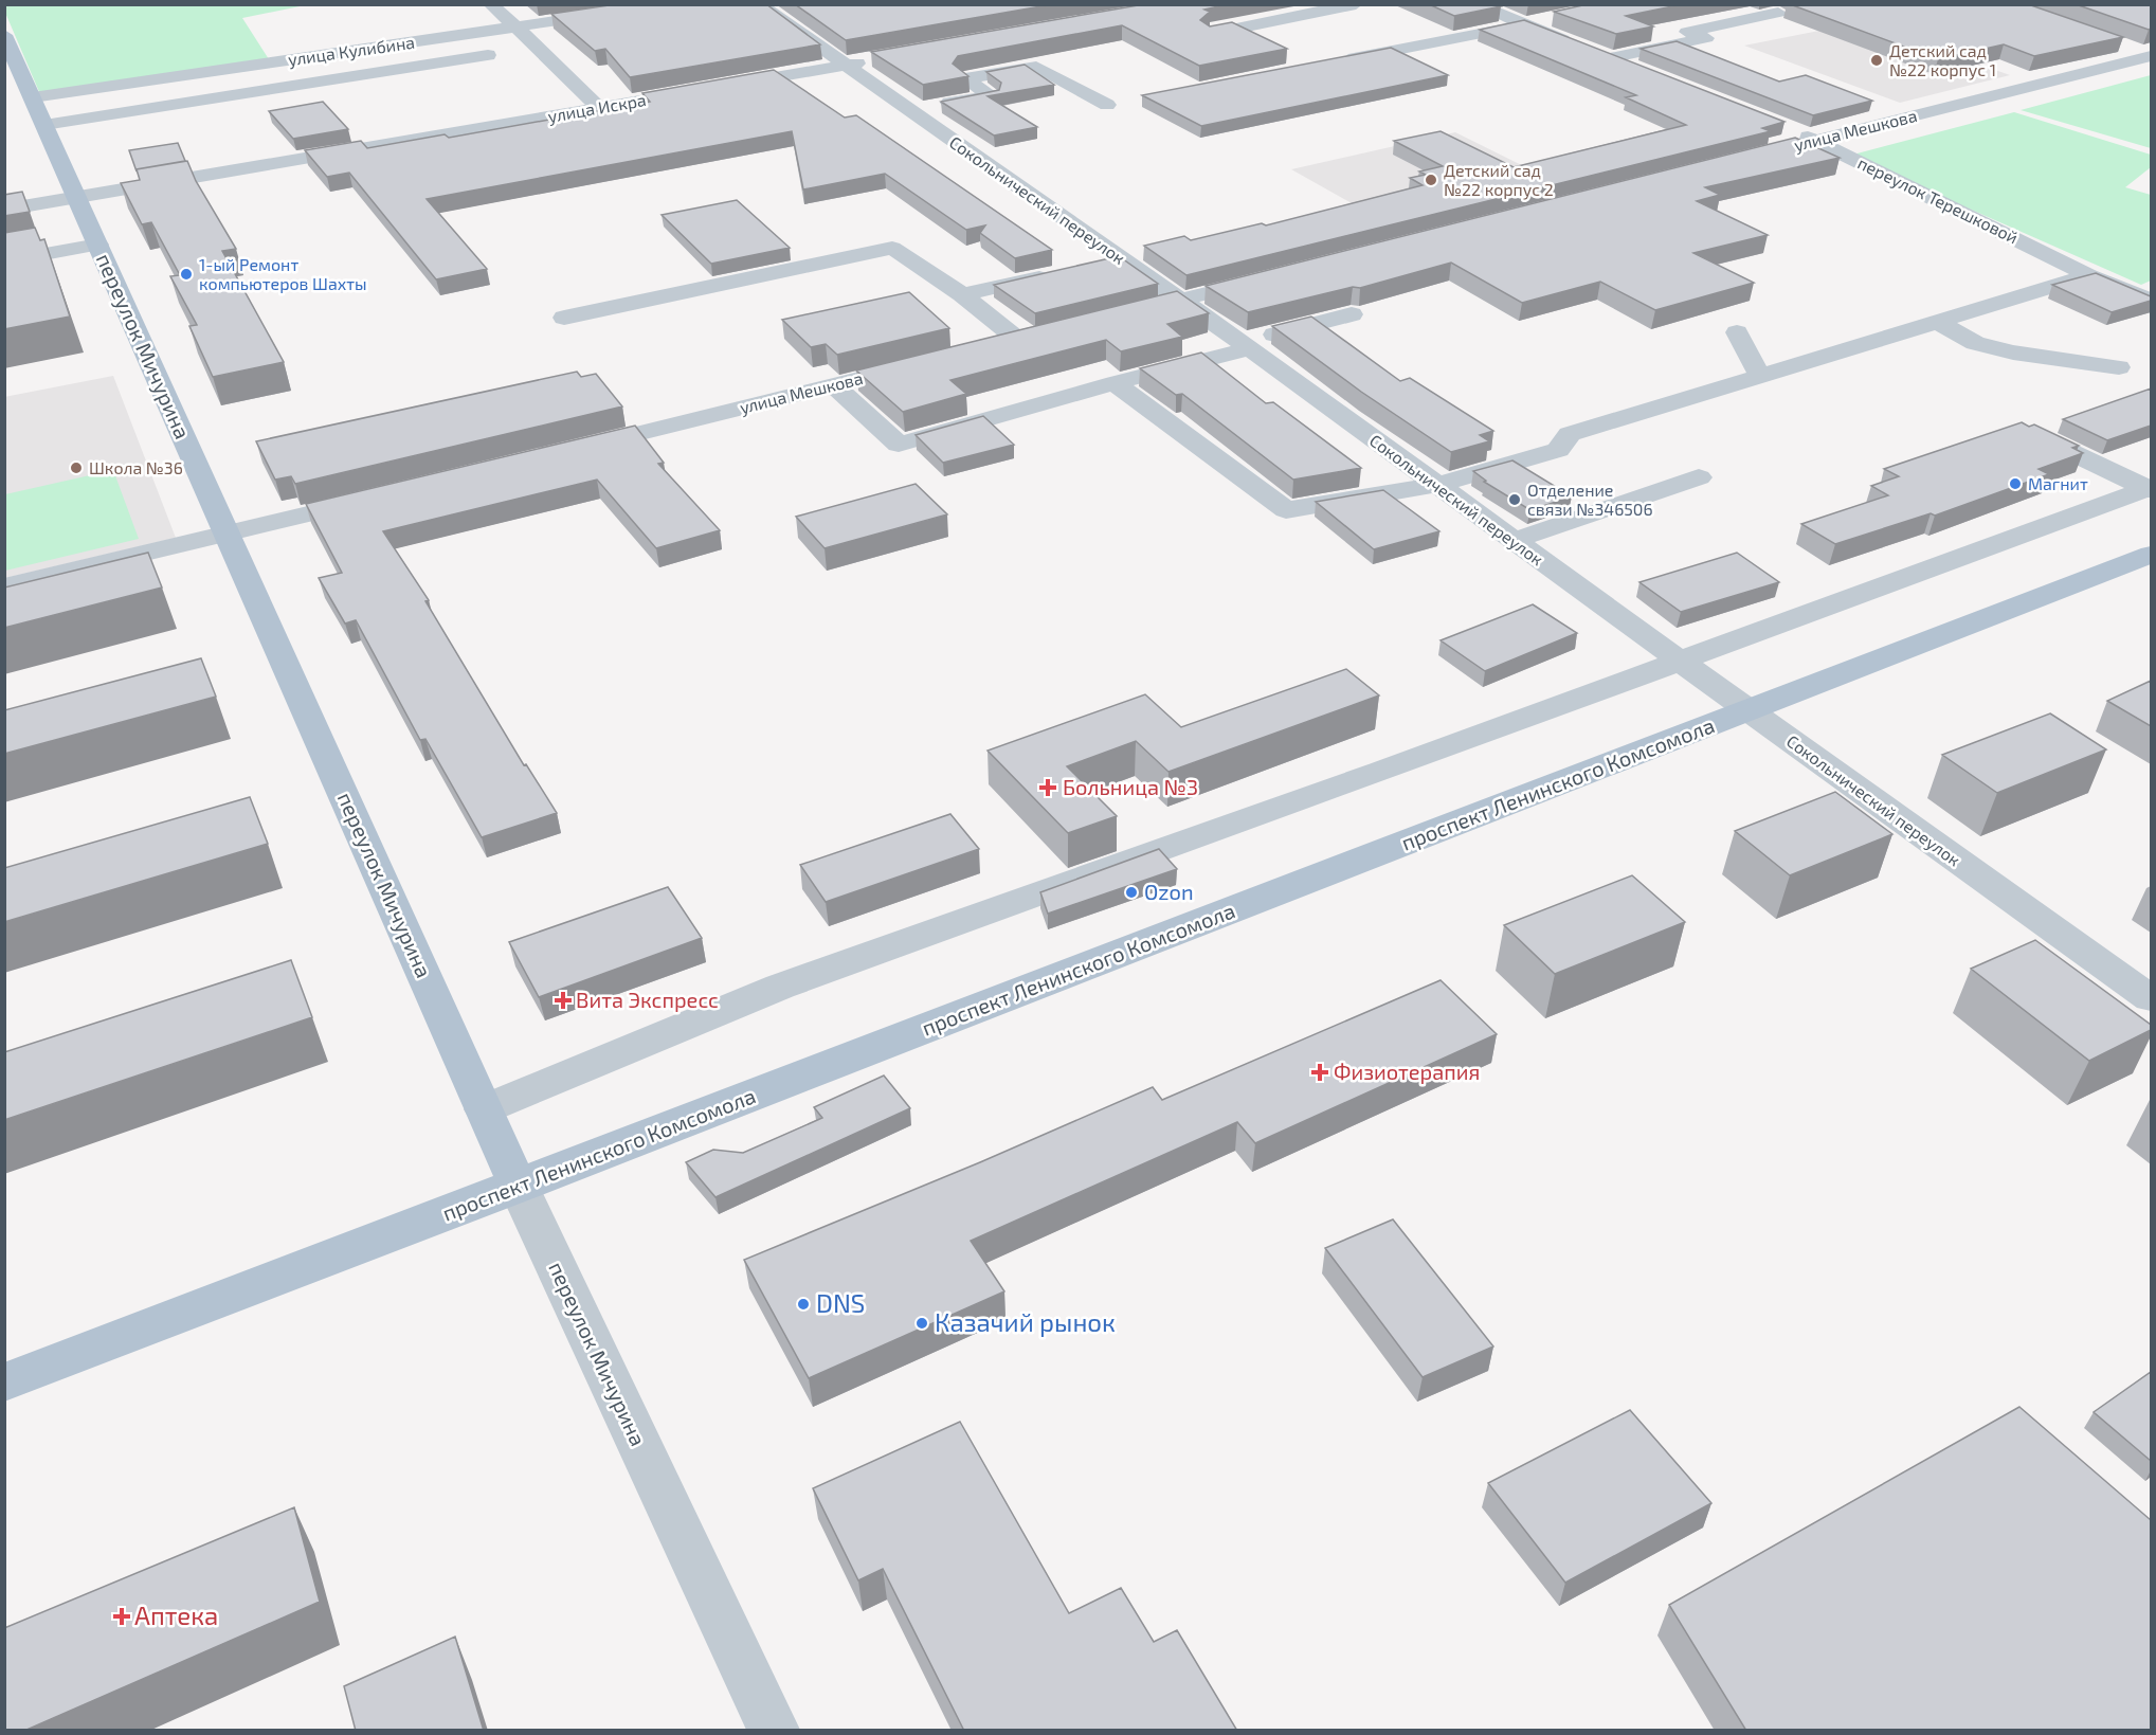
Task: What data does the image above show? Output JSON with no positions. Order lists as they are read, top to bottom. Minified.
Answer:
{"streets":{"main road":["переулок Мичурина","проспект Ленинского Комсомола"],"street":["улица Кулибина","улица Искра","улица Мешкова","Сокольнический переулок","переулок Терешковой"]},"crossings":[["улица Кулибина","переулок Мичурина"],["улица Искра","Сокольнический переулок"],["улица Искра","переулок Мичурина"],["улица Мешкова","переулок Терешковой"],["Сокольнический переулок","проспект Ленинского Комсомола"],["переулок Мичурина","проспект Ленинского Комсомола"]],"places":{"other":["Детский сад №22 корпус 1","Детский сад №22 корпус 2","1-ый Ремонт компьютеров Шахты","Школа №36","Магнит","Отделение связи №346506","Ozon","DNS","Казачий рынок"],"health":["Больница №3","Вита Экспресс","Физиотерапия","Аптека"]}}
